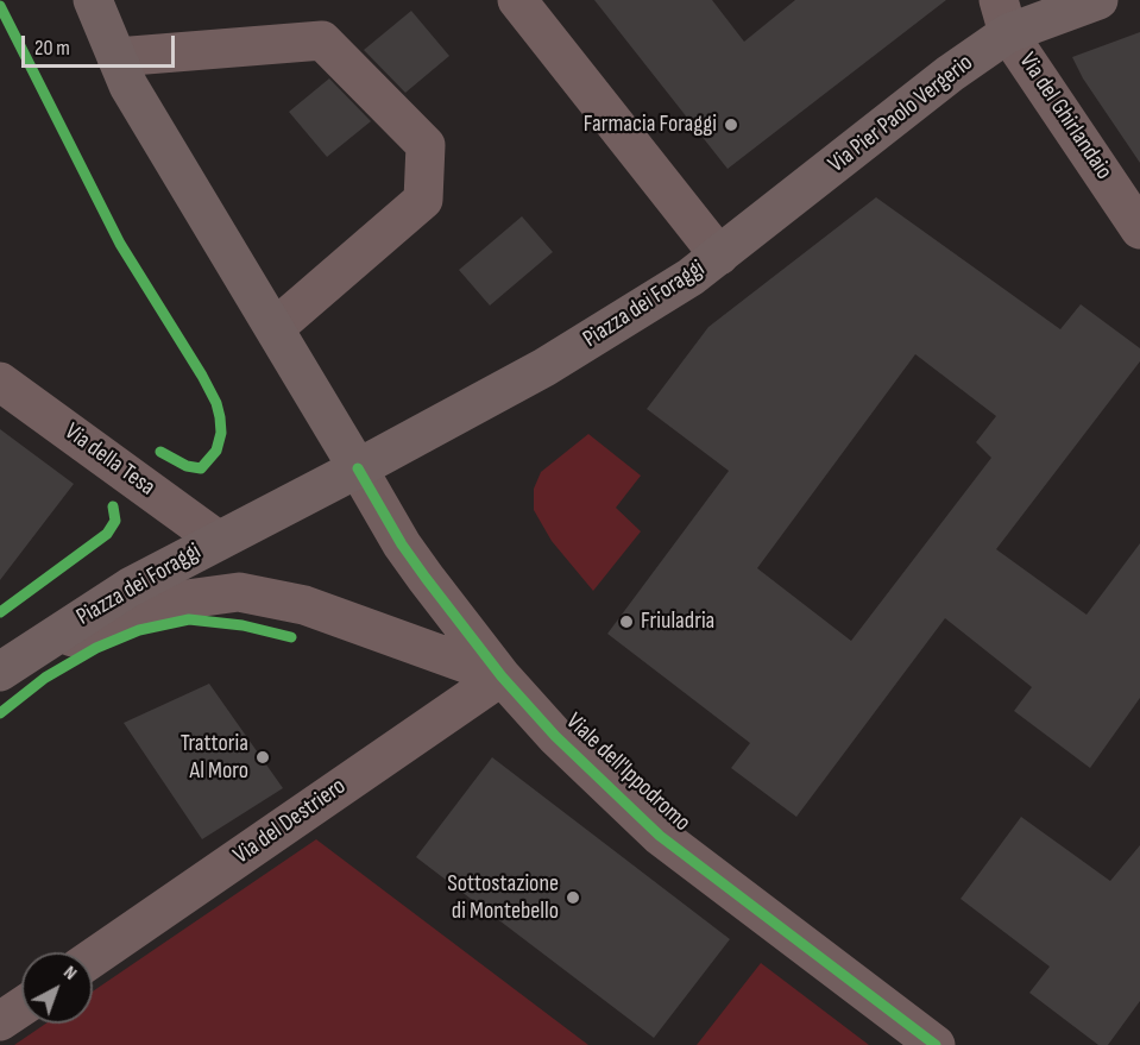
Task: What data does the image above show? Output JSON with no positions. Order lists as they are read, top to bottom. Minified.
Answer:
{"streets":{"main road":["Via Pier Paolo Vergerio","Piazza dei Foraggi"],"street":["Via del Ghirlandaio","Via della Tesa","Viale dell'Ippodromo","Via del Destriero"]},"crossings":[["Via Pier Paolo Vergerio","Via del Ghirlandaio"],["Via Pier Paolo Vergerio","Piazza dei Foraggi"],["Piazza dei Foraggi","Via della Tesa"],["Piazza dei Foraggi","Viale dell'Ippodromo"],["Viale dell'Ippodromo","Via del Destriero"]],"places":["Farmacia Foraggi","Friuladria","Trattoria Al Moro","Sottostazione di Montebello"],"scale_bar":"20 m","north":"top right"}
